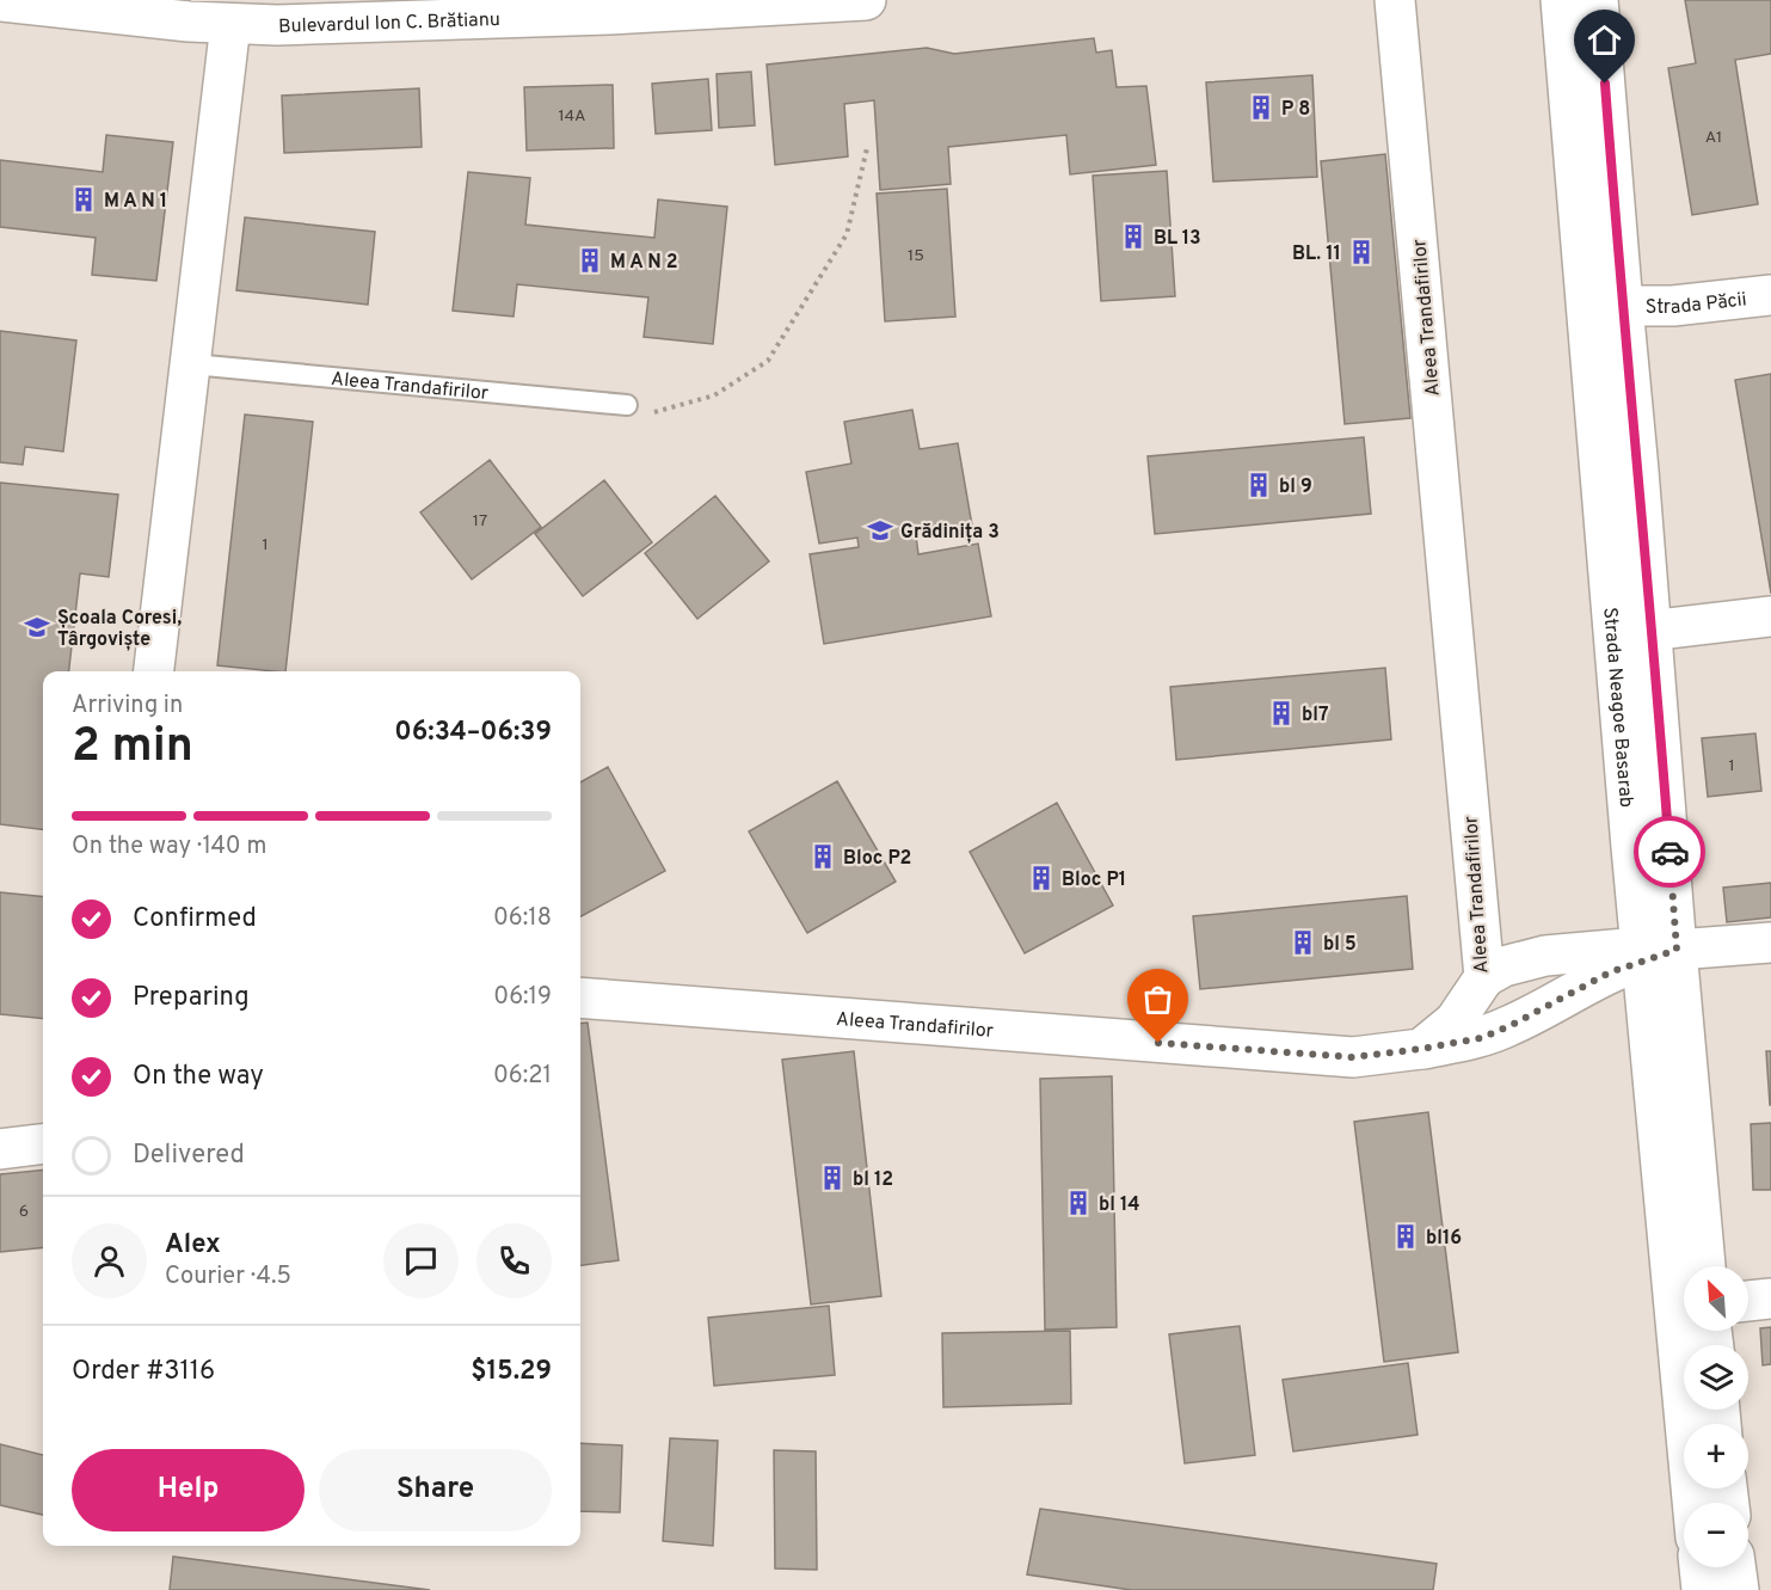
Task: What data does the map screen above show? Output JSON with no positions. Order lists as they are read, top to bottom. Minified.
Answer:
{"streets":{"street":["Bulevardul Ion C. Brătianu","Strada Păcii","Aleea Trandafirilor","Strada Neagoe Basarab"]},"crossings":[["Strada Păcii","Strada Neagoe Basarab"]],"places":{"building":["P 8","M A N 1","BL 13","BL. 11","M A N 2","bl 9","bl7","Bloc P2","Bloc P1","bl 5","bl 12","bl 14","bl16"],"school or university":["Grădinița 3","Școala Coresi, Târgoviște"]},"house_numbers":["14A","A1","15","17","1","1","6"],"north":"top left","page":{"heading":["2 min","Arriving in","06:34–06:39"],"panel":["Alex","Courier · 4.5","Order #3116","$15.29"],"bar":"On the way · 140 m","list":[["Confirmed","06:18"],["Preparing","06:19"],["On the way","06:21"],"Delivered"],"map_buttons":["+","−"],"buttons":["Help","Share"]}}
